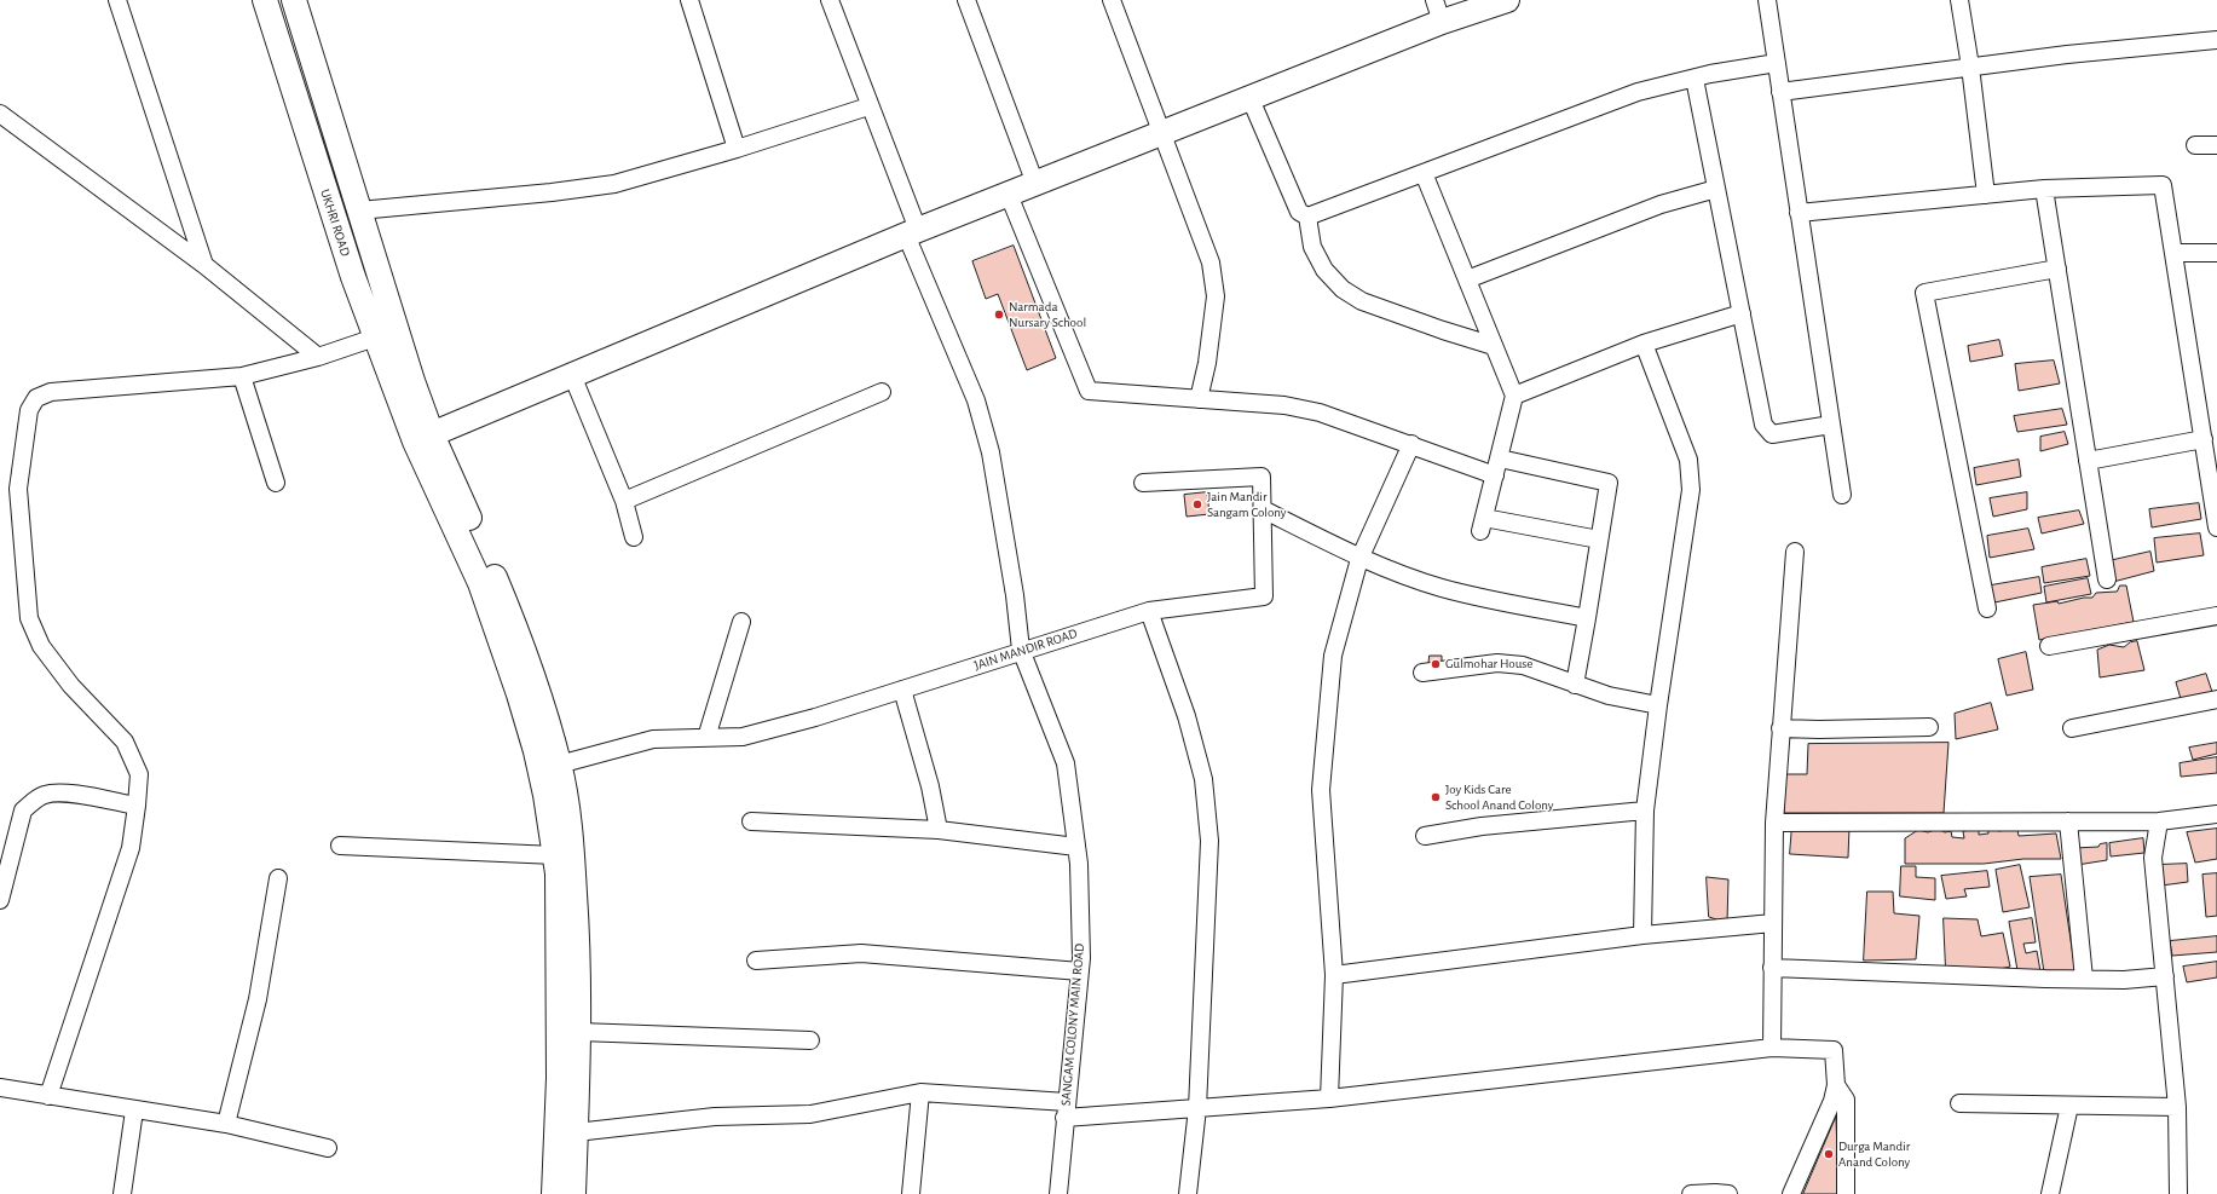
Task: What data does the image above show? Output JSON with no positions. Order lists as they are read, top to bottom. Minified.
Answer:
{"streets":{"street":["UKHRI ROAD","JAIN MANDIR ROAD","SANGAM COLONY MAIN ROAD"]},"crossings":[["JAIN MANDIR ROAD","SANGAM COLONY MAIN ROAD"]],"places":["Narmada Nursary School","Jain Mandir Sangam Colony","Gulmohar House","Joy Kids Care School Anand Colony","Durga Mandir Anand Colony"]}
